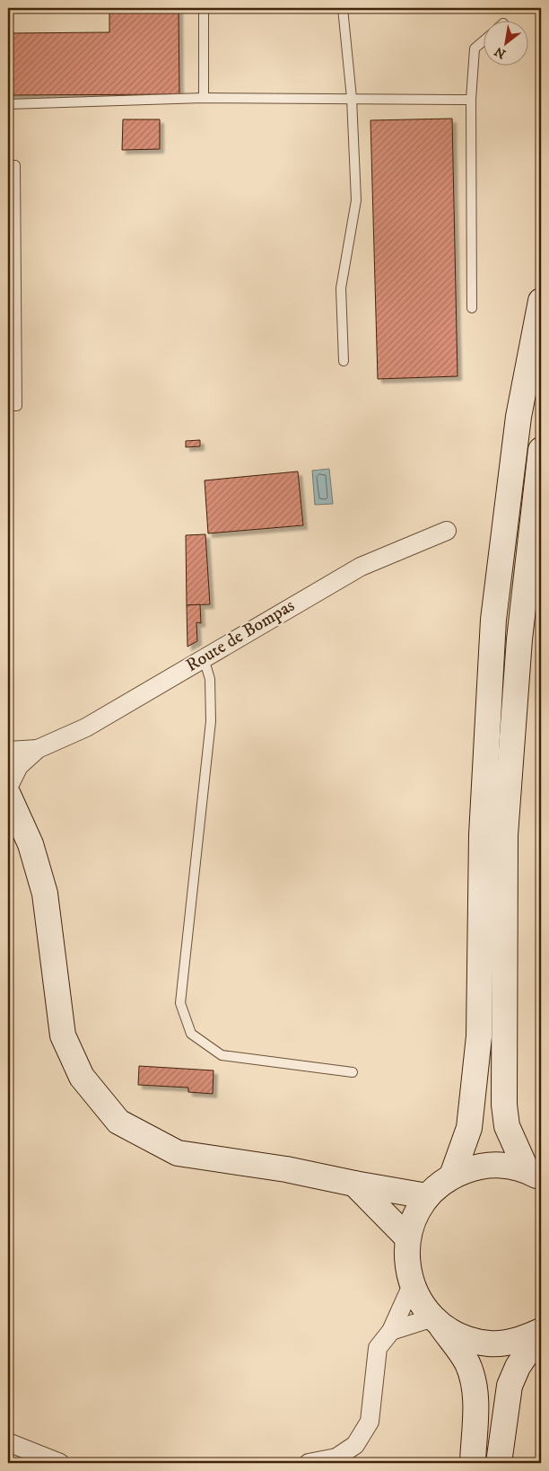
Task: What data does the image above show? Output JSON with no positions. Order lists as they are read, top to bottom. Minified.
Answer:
{"streets":{"street":["Route de Bompas"]},"north":"bottom left"}
